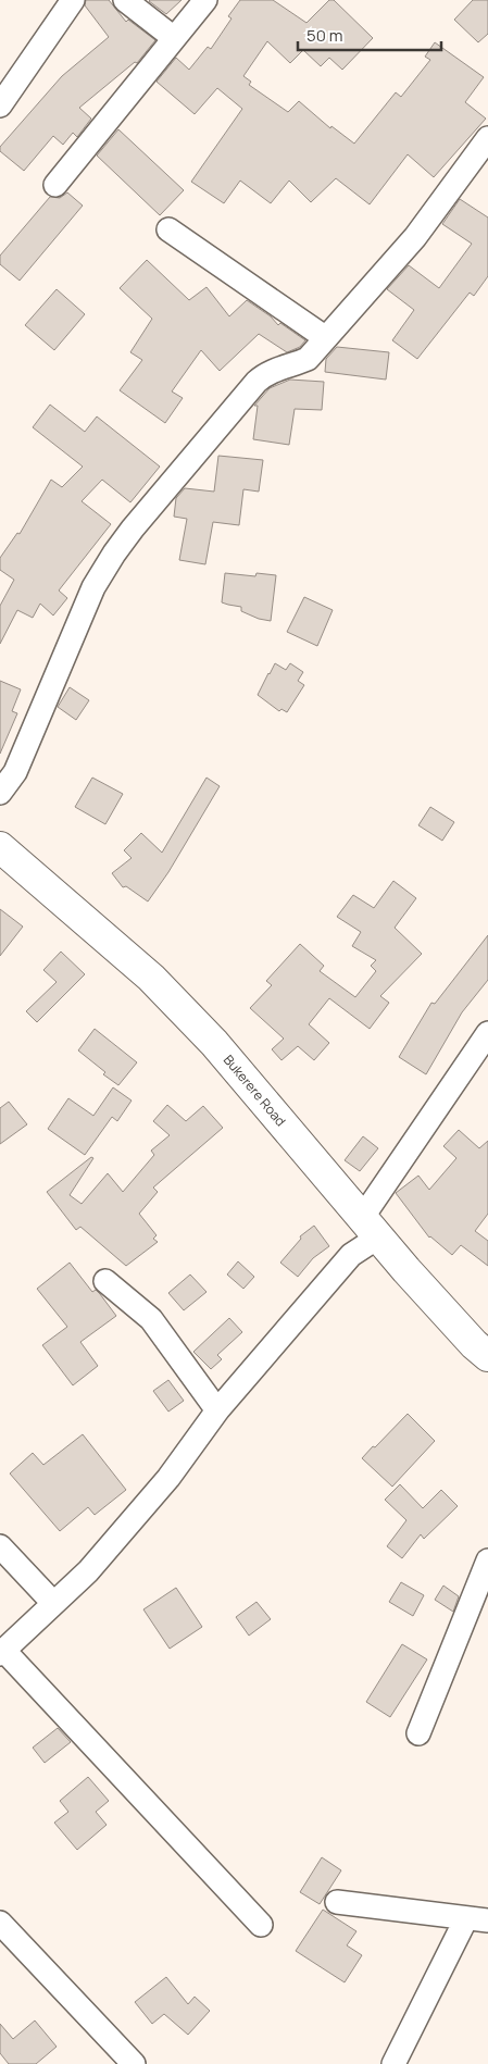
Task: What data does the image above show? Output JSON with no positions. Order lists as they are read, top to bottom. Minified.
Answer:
{"streets":{"main road":["Bukerere Road"]},"scale_bar":"50 m"}
